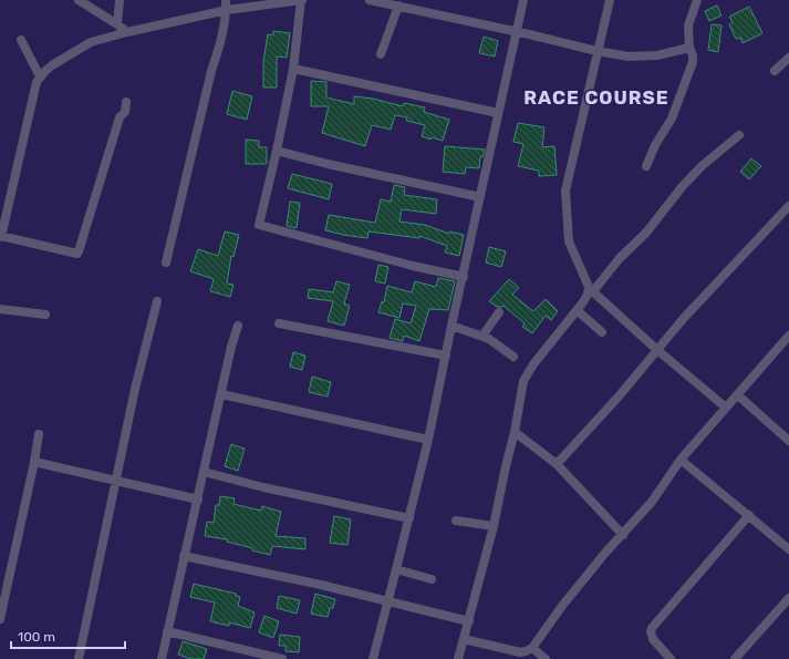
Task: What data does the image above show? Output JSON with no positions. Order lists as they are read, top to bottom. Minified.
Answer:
{"districts":["RACE COURSE"],"scale_bar":"100 m"}
